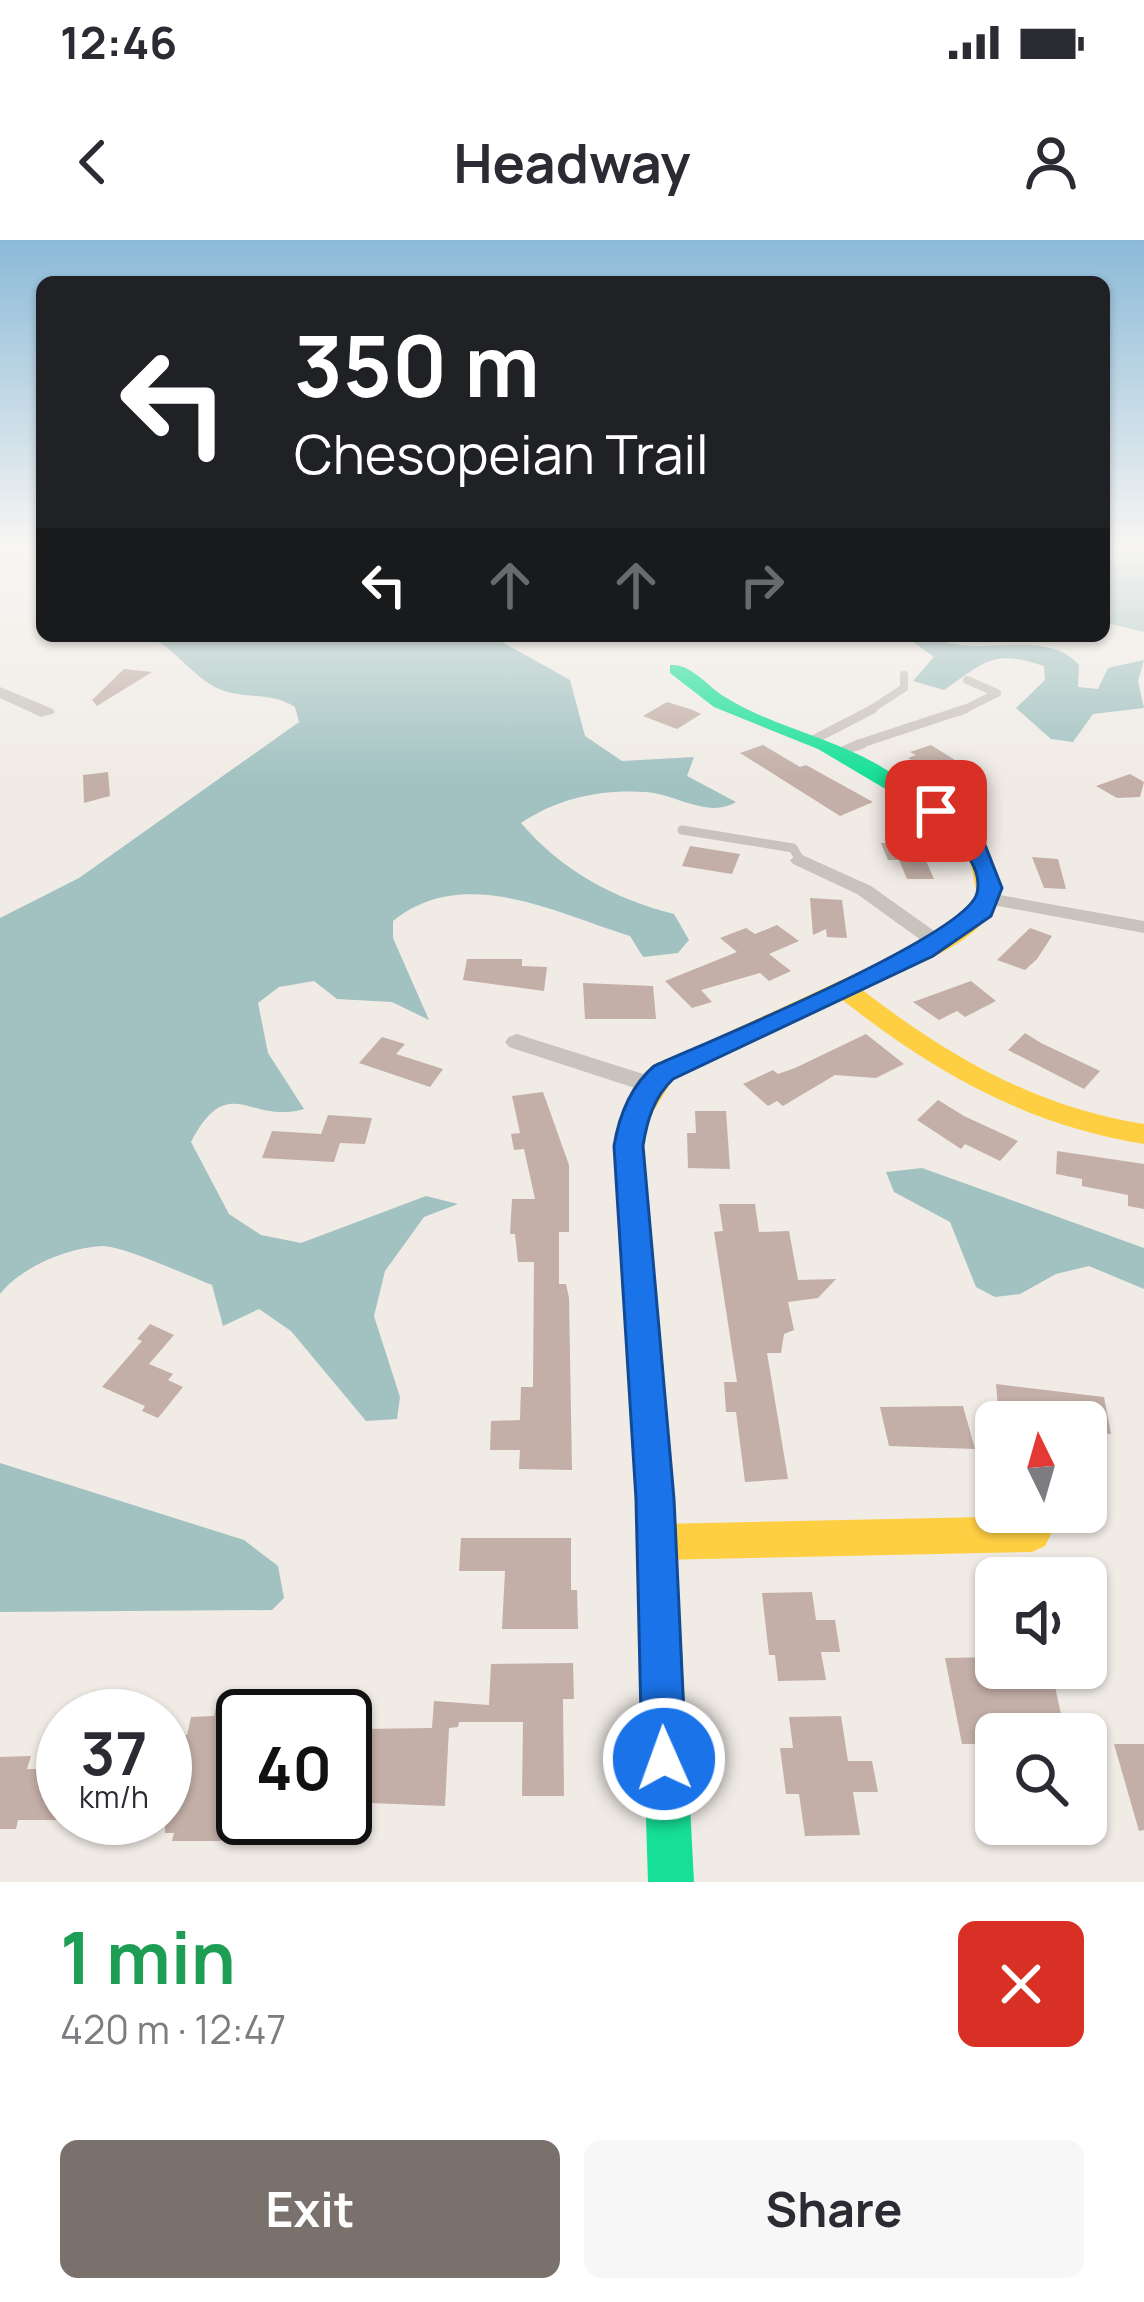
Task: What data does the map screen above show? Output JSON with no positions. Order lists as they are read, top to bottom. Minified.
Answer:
{"north":"top","page":{"status":"12:46","header":"Headway","turn":["350 m","Chesopeian Trail"],"speed":"37 km/h","limit":"40","heading":["1 min","420 m · 12:47"],"buttons":["Exit","Share"]}}
